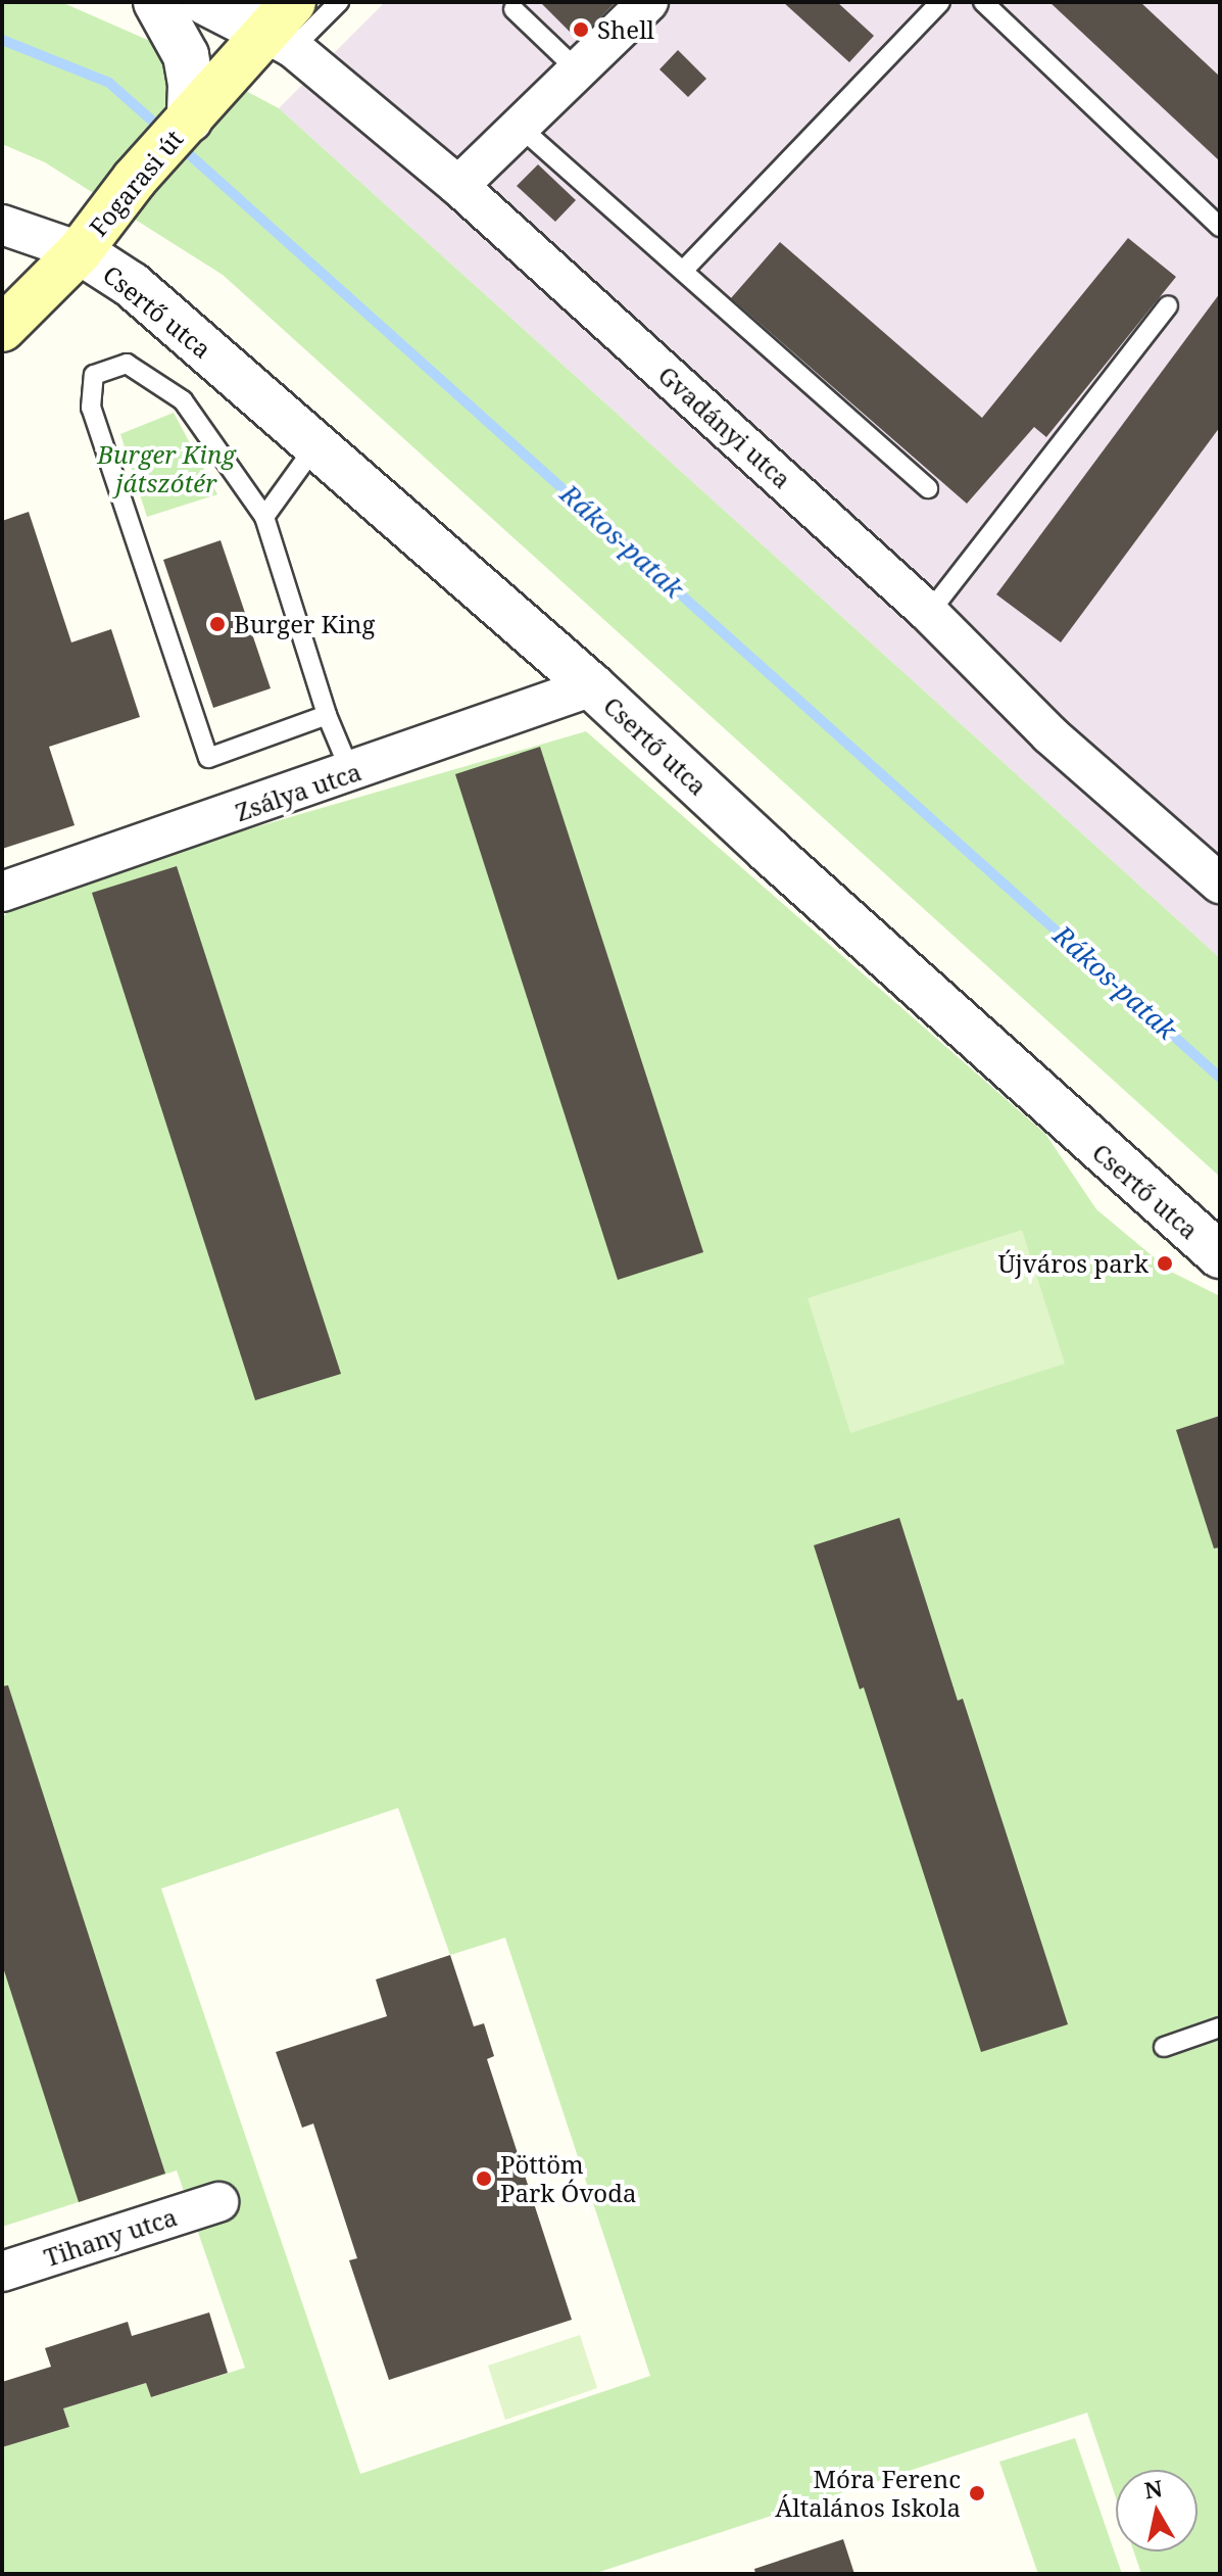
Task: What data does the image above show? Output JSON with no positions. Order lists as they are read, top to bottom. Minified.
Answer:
{"streets":{"main road":["Fogarasi út"],"street":["Csertő utca","Gvadányi utca","Zsálya utca","Tihany utca"]},"crossings":[["Fogarasi út","Csertő utca"],["Fogarasi út","Gvadányi utca"],["Csertő utca","Zsálya utca"]],"water":["Rákos-patak"],"parks":["Burger King játszótér"],"places":["Shell","Burger King","Újváros park","Pöttöm Park Óvoda","Móra Ferenc Általános Iskola"],"north":"top"}
